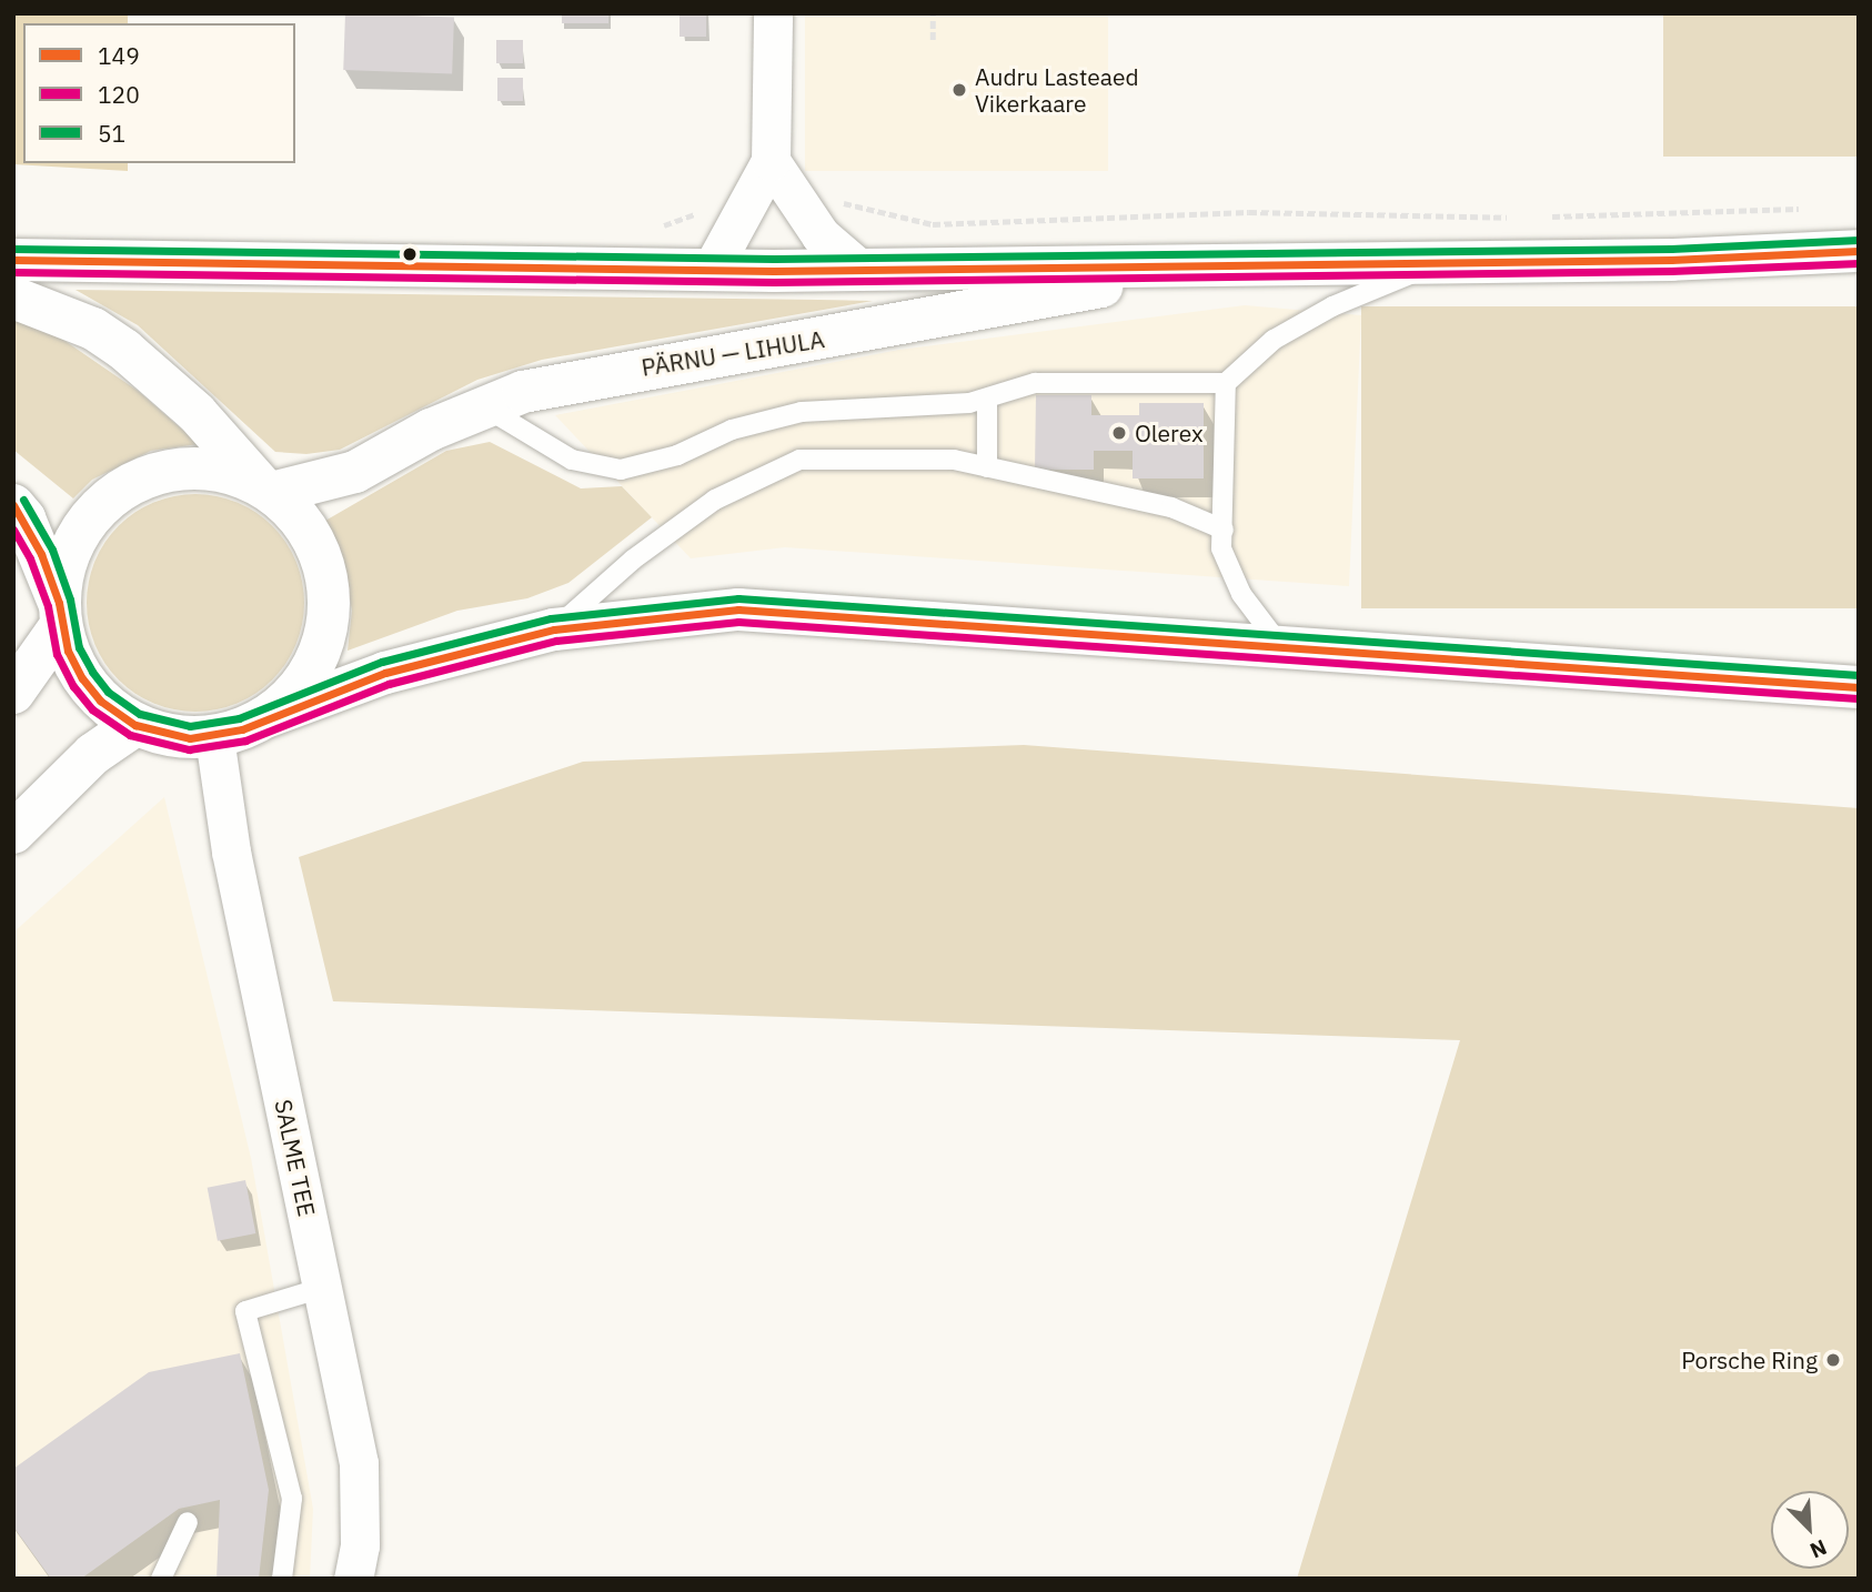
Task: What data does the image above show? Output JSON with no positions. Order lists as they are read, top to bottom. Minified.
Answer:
{"streets":{"main road":["PÄRNU — LIHULA"],"street":["SALME TEE"]},"crossings":[["PÄRNU — LIHULA","SALME TEE"]],"places":["Audru Lasteaed Vikerkaare","Olerex","Porsche Ring"],"lines":["transit line 51","transit line 149","transit line 120"],"legend":["149","120","51"],"north":"bottom right"}
